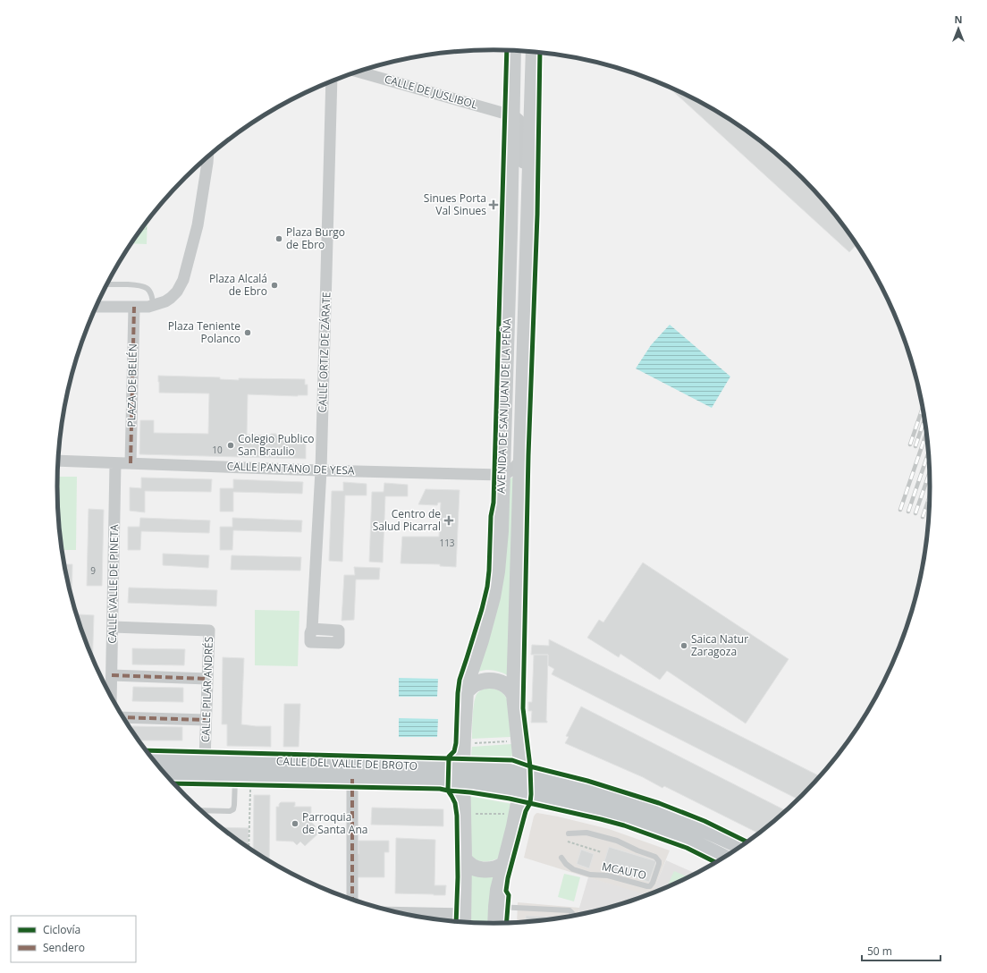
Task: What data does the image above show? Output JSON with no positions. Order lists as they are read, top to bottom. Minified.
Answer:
{"streets":{"main road":["AVENIDA DE SAN JUAN DE LA PEÑA","CALLE DEL VALLE DE BROTO"],"street":["CALLE DE JUSLIBOL","CALLE ORTIZ DE ZÁRATE","PLAZA DE BELÉN","CALLE PANTANO DE YESA","CALLE VALLE DE PINETA","CALLE PILAR ANDRÉS"],"lane":["MCAUTO"]},"crossings":[["CALLE DE JUSLIBOL","AVENIDA DE SAN JUAN DE LA PEÑA"],["CALLE ORTIZ DE ZÁRATE","CALLE PANTANO DE YESA"],["PLAZA DE BELÉN","CALLE PANTANO DE YESA"],["AVENIDA DE SAN JUAN DE LA PEÑA","CALLE PANTANO DE YESA"],["AVENIDA DE SAN JUAN DE LA PEÑA","CALLE DEL VALLE DE BROTO"],["CALLE PANTANO DE YESA","CALLE VALLE DE PINETA"],["CALLE VALLE DE PINETA","CALLE PILAR ANDRÉS"],["CALLE PILAR ANDRÉS","CALLE DEL VALLE DE BROTO"]],"places":{"health":["Sinues Porta Val Sinues","Centro de Salud Picarral"],"other":["Plaza Burgo de Ebro","Plaza Alcalá de Ebro","Plaza Teniente Polanco","Colegio Publico San Braulio","Saica Natur Zaragoza","Parroquia de Santa Ana"]},"house_numbers":["10","113","9"],"legend":["Ciclovía","Sendero"],"scale_bar":"50 m","north":"top"}
